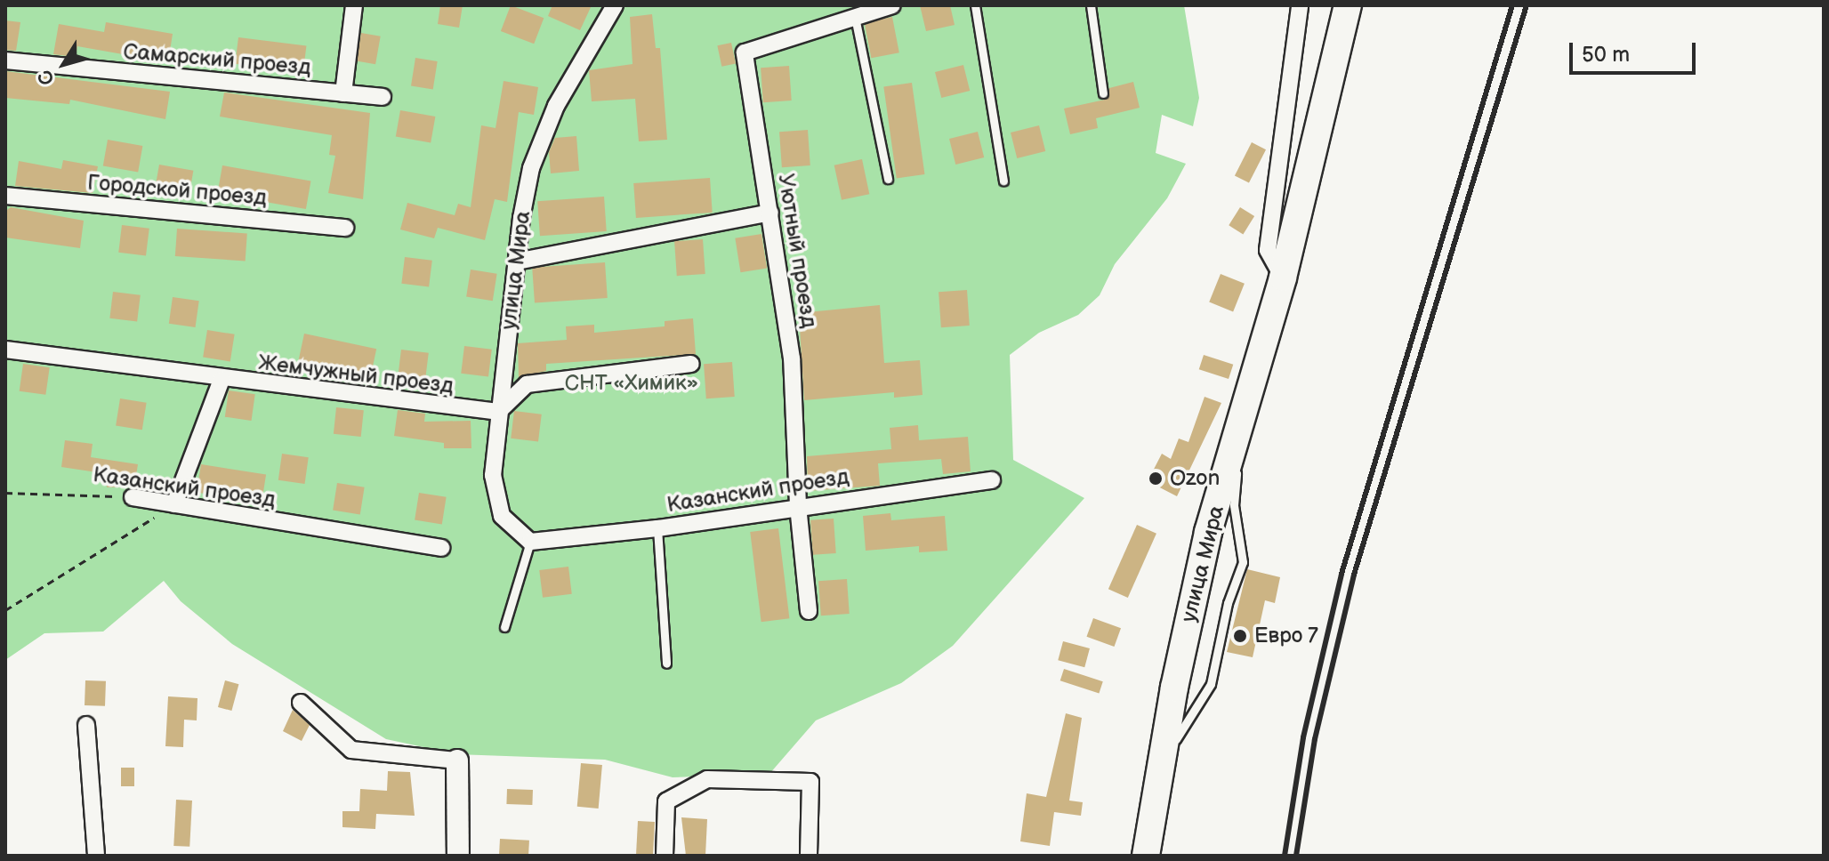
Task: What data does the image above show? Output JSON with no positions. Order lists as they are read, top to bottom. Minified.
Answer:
{"streets":{"main road":["улица Мира"],"street":["Самарский проезд","Городской проезд","Уютный проезд","Жемчужный проезд","Казанский проезд"]},"crossings":[["Уютный проезд","Казанский проезд"],["улица Мира","Жемчужный проезд"],["улица Мира","Казанский проезд"]],"parks":["СНТ «Химик»"],"places":["Ozon","Евро 7"],"scale_bar":"50 m","north":"bottom left"}
